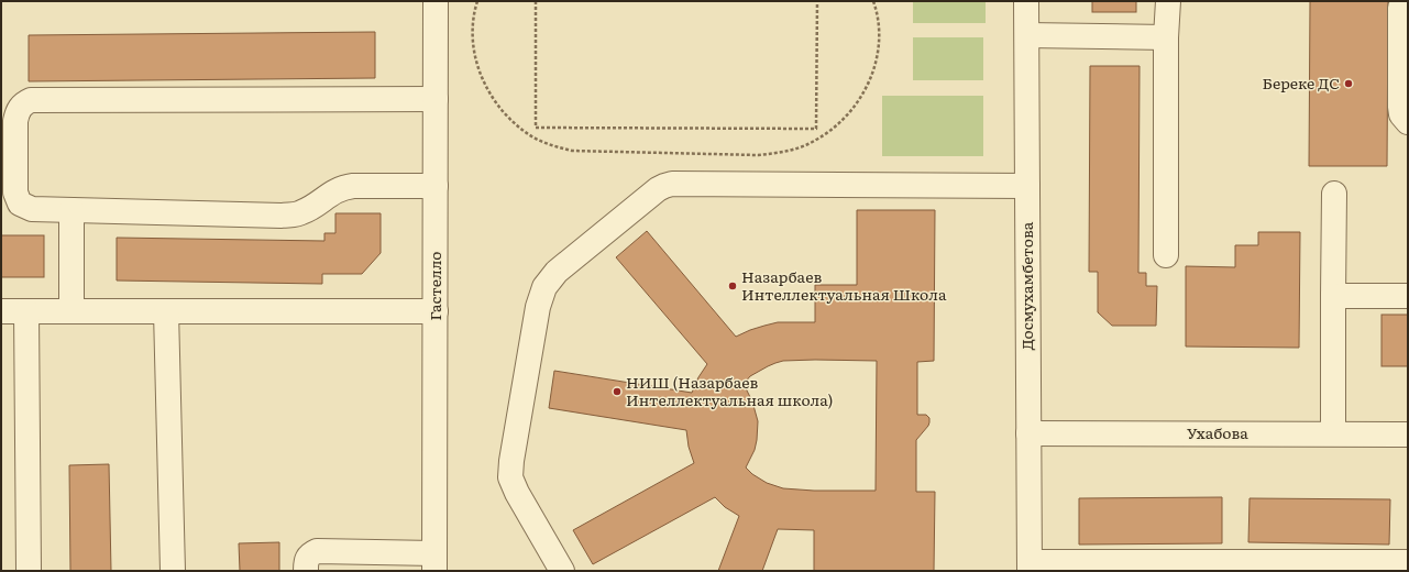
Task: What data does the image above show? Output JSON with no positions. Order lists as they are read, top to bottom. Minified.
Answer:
{"streets":{"street":["Гастелло","Досмухамбетова","Ухабова"]},"crossings":[["Досмухамбетова","Ухабова"]],"places":["Береке ДС","Назарбаев Интеллектуальная Школа","НИШ (Назарбаев Интеллектуальная школа)"]}
